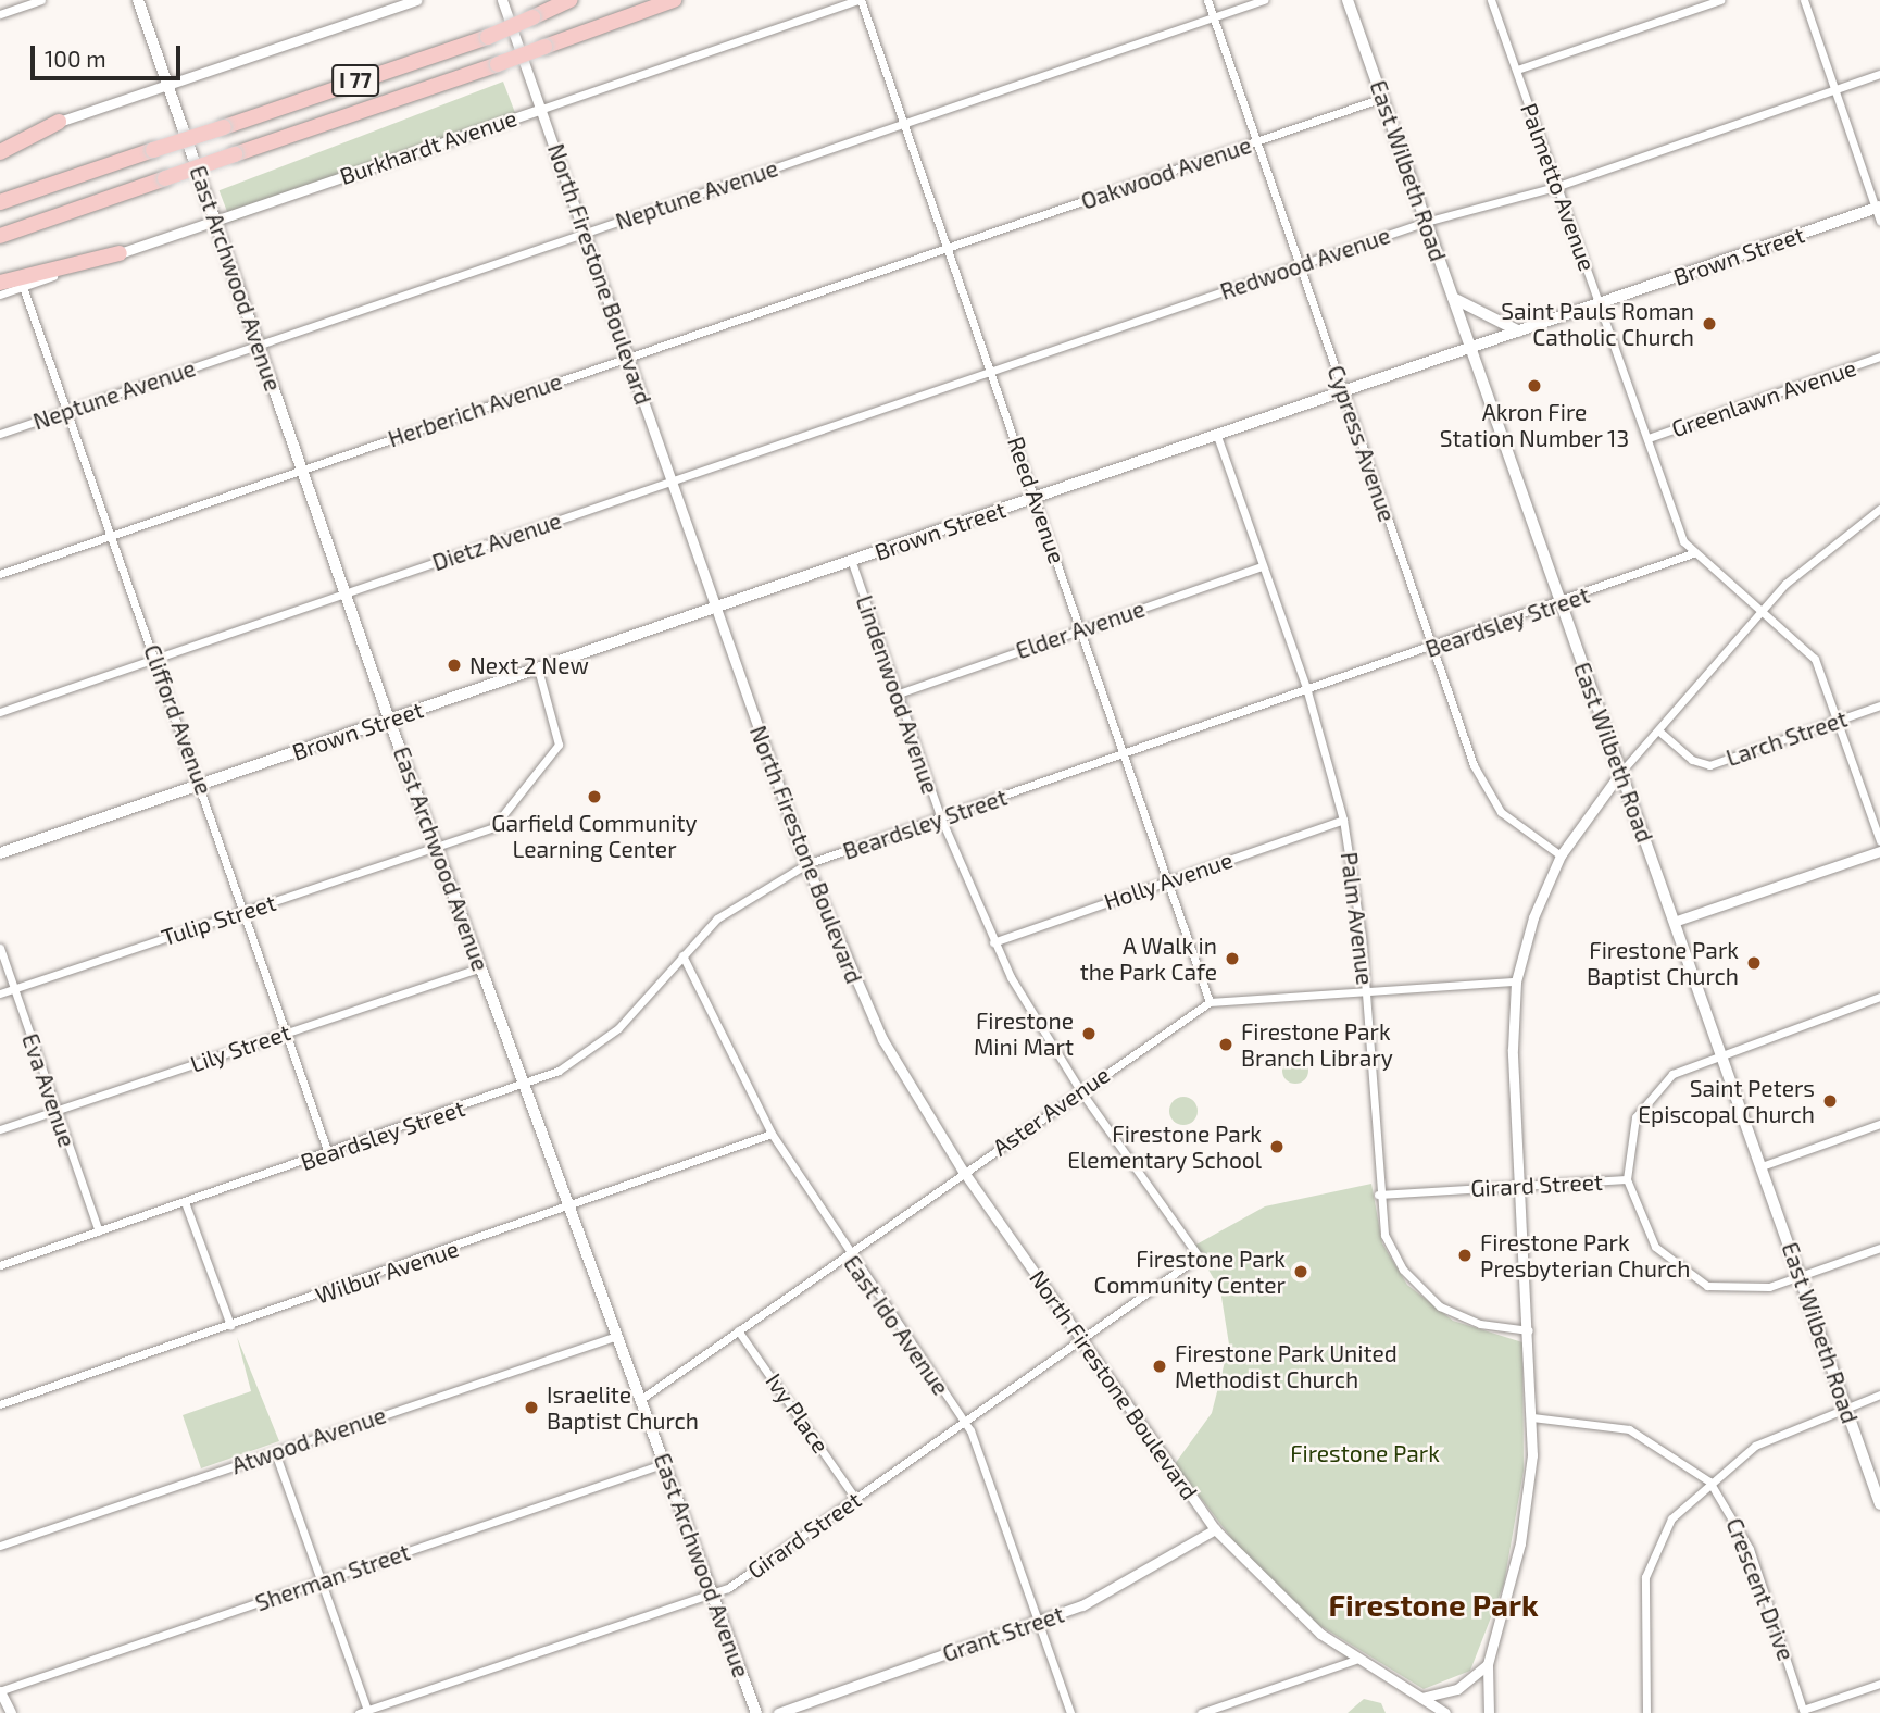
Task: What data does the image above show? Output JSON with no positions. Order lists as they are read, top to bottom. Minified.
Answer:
{"streets":{"highway":["I 77"],"main road":["East Wilbeth Road","Brown Street","East Archwood Avenue"],"street":["Burkhardt Avenue","Oakwood Avenue","Palmetto Avenue","Neptune Avenue","Redwood Avenue","North Firestone Boulevard","Greenlawn Avenue","Herberich Avenue","Cypress Avenue","Reed Avenue","Dietz Avenue","Beardsley Street","Elder Avenue","Lindenwood Avenue","Clifford Avenue","Larch Street","Holly Avenue","Palm Avenue","Tulip Street","Lily Street","Eva Avenue","Aster Avenue","Girard Street","Wilbur Avenue","East Ido Avenue","Ivy Place","Atwood Avenue","Sherman Street","Crescent Drive","Grant Street"]},"crossings":[["Burkhardt Avenue","North Firestone Boulevard"],["Burkhardt Avenue","East Archwood Avenue"],["Burkhardt Avenue","Reed Avenue"],["Burkhardt Avenue","Clifford Avenue"],["East Wilbeth Road","Oakwood Avenue"],["East Wilbeth Road","Brown Street"],["East Wilbeth Road","Redwood Avenue"],["East Wilbeth Road","Beardsley Street"],["East Wilbeth Road","Girard Street"],["Oakwood Avenue","Herberich Avenue"],["Oakwood Avenue","Cypress Avenue"],["Oakwood Avenue","Reed Avenue"],["Palmetto Avenue","Brown Street"],["Palmetto Avenue","Redwood Avenue"],["Palmetto Avenue","Greenlawn Avenue"],["Palmetto Avenue","Beardsley Street"],["Palmetto Avenue","Larch Street"],["Neptune Avenue","North Firestone Boulevard"],["Neptune Avenue","East Archwood Avenue"],["Neptune Avenue","Cypress Avenue"],["Neptune Avenue","Reed Avenue"],["Neptune Avenue","Clifford Avenue"],["Brown Street","North Firestone Boulevard"],["Brown Street","East Archwood Avenue"],["Brown Street","Cypress Avenue"],["Brown Street","Reed Avenue"],["Brown Street","Lindenwood Avenue"],["Brown Street","Clifford Avenue"],["Brown Street","Palm Avenue"],["Brown Street","Tulip Street"],["Redwood Avenue","Cypress Avenue"],["Redwood Avenue","Reed Avenue"],["Redwood Avenue","Dietz Avenue"],["North Firestone Boulevard","Herberich Avenue"],["North Firestone Boulevard","Dietz Avenue"],["North Firestone Boulevard","Beardsley Street"],["North Firestone Boulevard","Aster Avenue"],["North Firestone Boulevard","Girard Street"],["North Firestone Boulevard","Grant Street"],["East Archwood Avenue","Herberich Avenue"],["East Archwood Avenue","Dietz Avenue"],["East Archwood Avenue","Beardsley Street"],["East Archwood Avenue","Tulip Street"],["East Archwood Avenue","Lily Street"],["East Archwood Avenue","Aster Avenue"],["East Archwood Avenue","Girard Street"],["East Archwood Avenue","Wilbur Avenue"],["East Archwood Avenue","Atwood Avenue"],["East Archwood Avenue","Sherman Street"],["Herberich Avenue","Reed Avenue"],["Herberich Avenue","Clifford Avenue"],["Cypress Avenue","Beardsley Street"],["Reed Avenue","Dietz Avenue"],["Reed Avenue","Beardsley Street"],["Reed Avenue","Elder Avenue"],["Reed Avenue","Holly Avenue"],["Reed Avenue","Aster Avenue"],["Dietz Avenue","Clifford Avenue"],["Beardsley Street","Lindenwood Avenue"],["Beardsley Street","Clifford Avenue"],["Beardsley Street","Palm Avenue"],["Beardsley Street","Eva Avenue"],["Beardsley Street","East Ido Avenue"],["Elder Avenue","Lindenwood Avenue"],["Elder Avenue","Palm Avenue"],["Lindenwood Avenue","Holly Avenue"],["Lindenwood Avenue","Aster Avenue"],["Lindenwood Avenue","Girard Street"],["Clifford Avenue","Tulip Street"],["Clifford Avenue","Lily Street"],["Holly Avenue","Palm Avenue"],["Palm Avenue","Girard Street"],["Tulip Street","Eva Avenue"],["Lily Street","Eva Avenue"],["Aster Avenue","East Ido Avenue"],["Aster Avenue","Ivy Place"],["Girard Street","East Ido Avenue"],["Girard Street","Ivy Place"],["Wilbur Avenue","East Ido Avenue"],["East Ido Avenue","Grant Street"]],"districts":["Firestone Park"],"parks":["Firestone Park"],"places":["Saint Pauls Roman Catholic Church","Akron Fire Station Number 13","Next 2 New","Garfield Community Learning Center","A Walk in the Park Cafe","Firestone Park Baptist Church","Firestone Mini Mart","Firestone Park Branch Library","Saint Peters Episcopal Church","Firestone Park Elementary School","Firestone Park Presbyterian Church","Firestone Park Community Center","Firestone Park United Methodist Church","Israelite Baptist Church"],"scale_bar":"100 m"}
